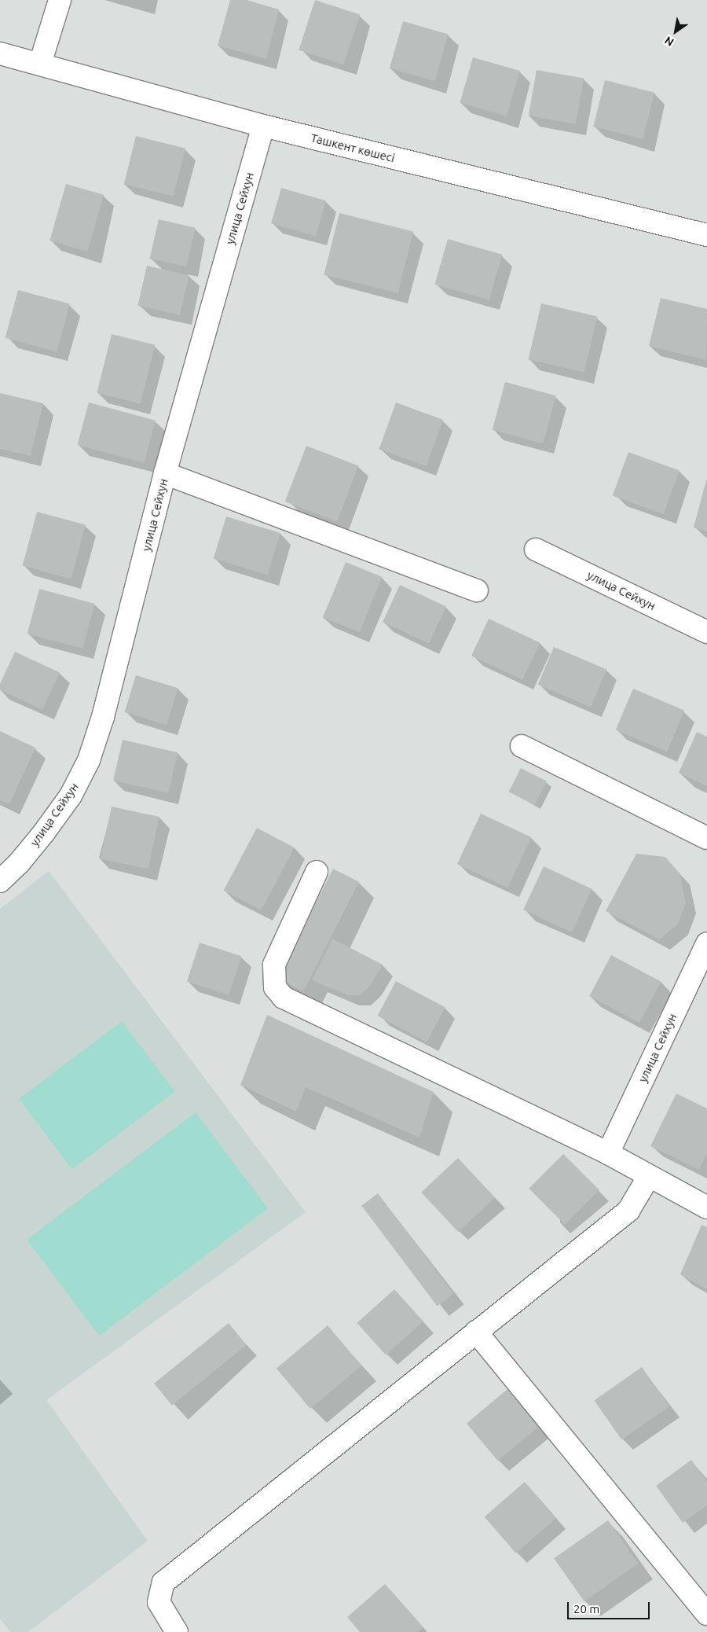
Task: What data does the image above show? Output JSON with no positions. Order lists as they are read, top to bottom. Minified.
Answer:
{"streets":{"street":["Ташкент көшесі","улица Сейхун"]},"crossings":[["Ташкент көшесі","улица Сейхун"]],"scale_bar":"20 m","north":"bottom left"}
